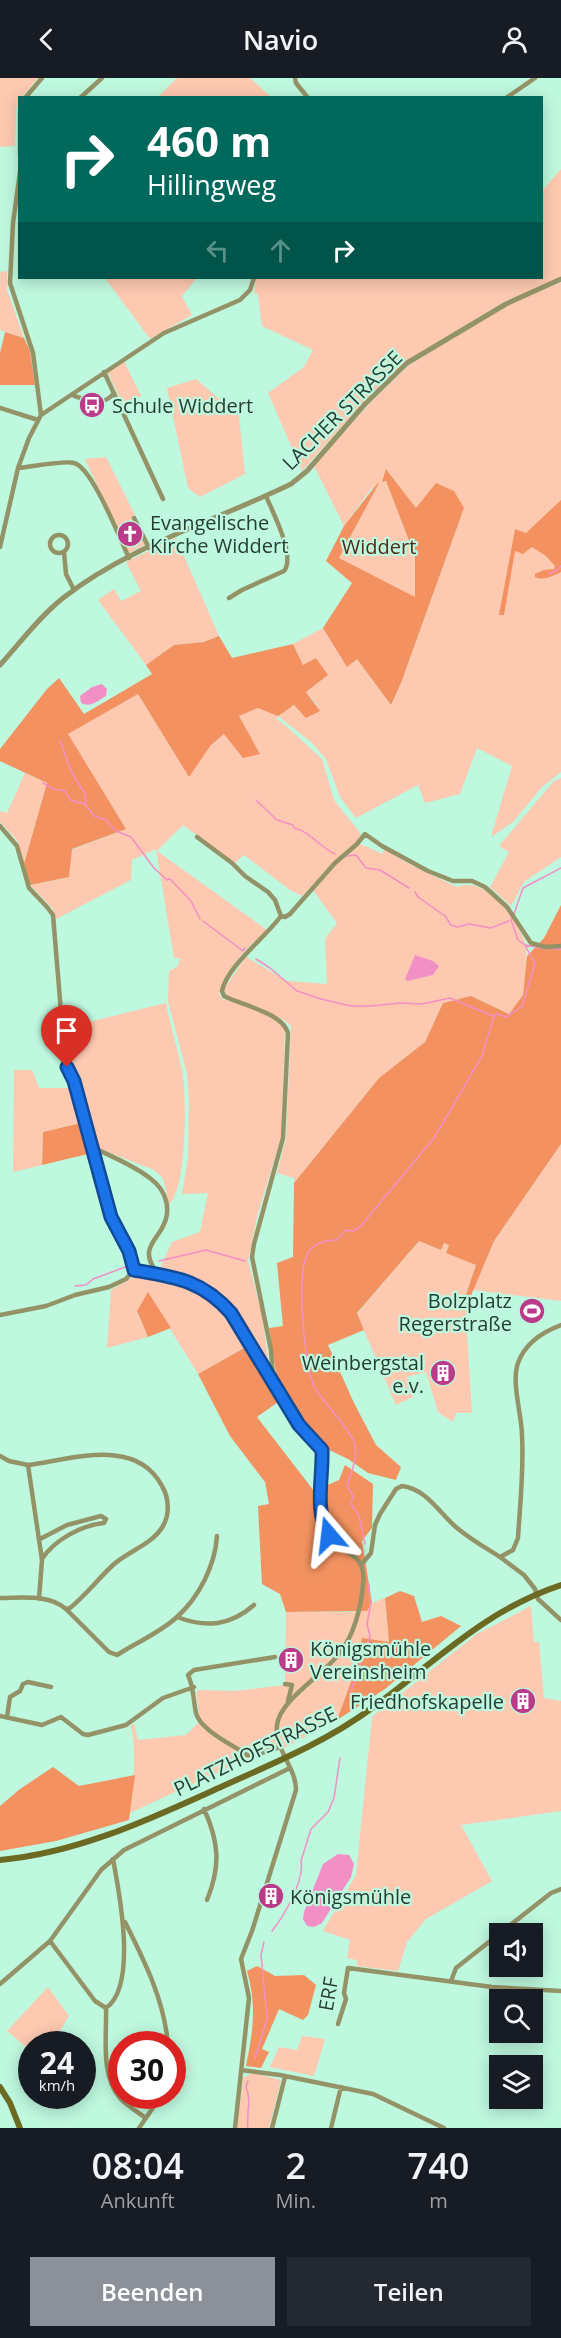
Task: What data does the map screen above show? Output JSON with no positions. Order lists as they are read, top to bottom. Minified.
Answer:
{"streets":{"main road":["PLATZHOFSTRASSE"],"street":["LACHER STRASSE","ERF"]},"parks":["Widdert"],"places":{"bus stop":["Schule Widdert"],"church":["Evangelische Kirche Widdert"],"sports":["Bolzplatz Regerstraße"],"building":["Weinbergstal e.v.","Königsmühle Vereinsheim","Friedhofskapelle","Königsmühle"]},"page":{"header":"Navio","turn":["460 m","Hillingweg"],"speed":"24 km/h","limit":"30","eta":["08:04","Ankunft","2","Min.","740","m"],"buttons":["Beenden","Teilen"]}}
